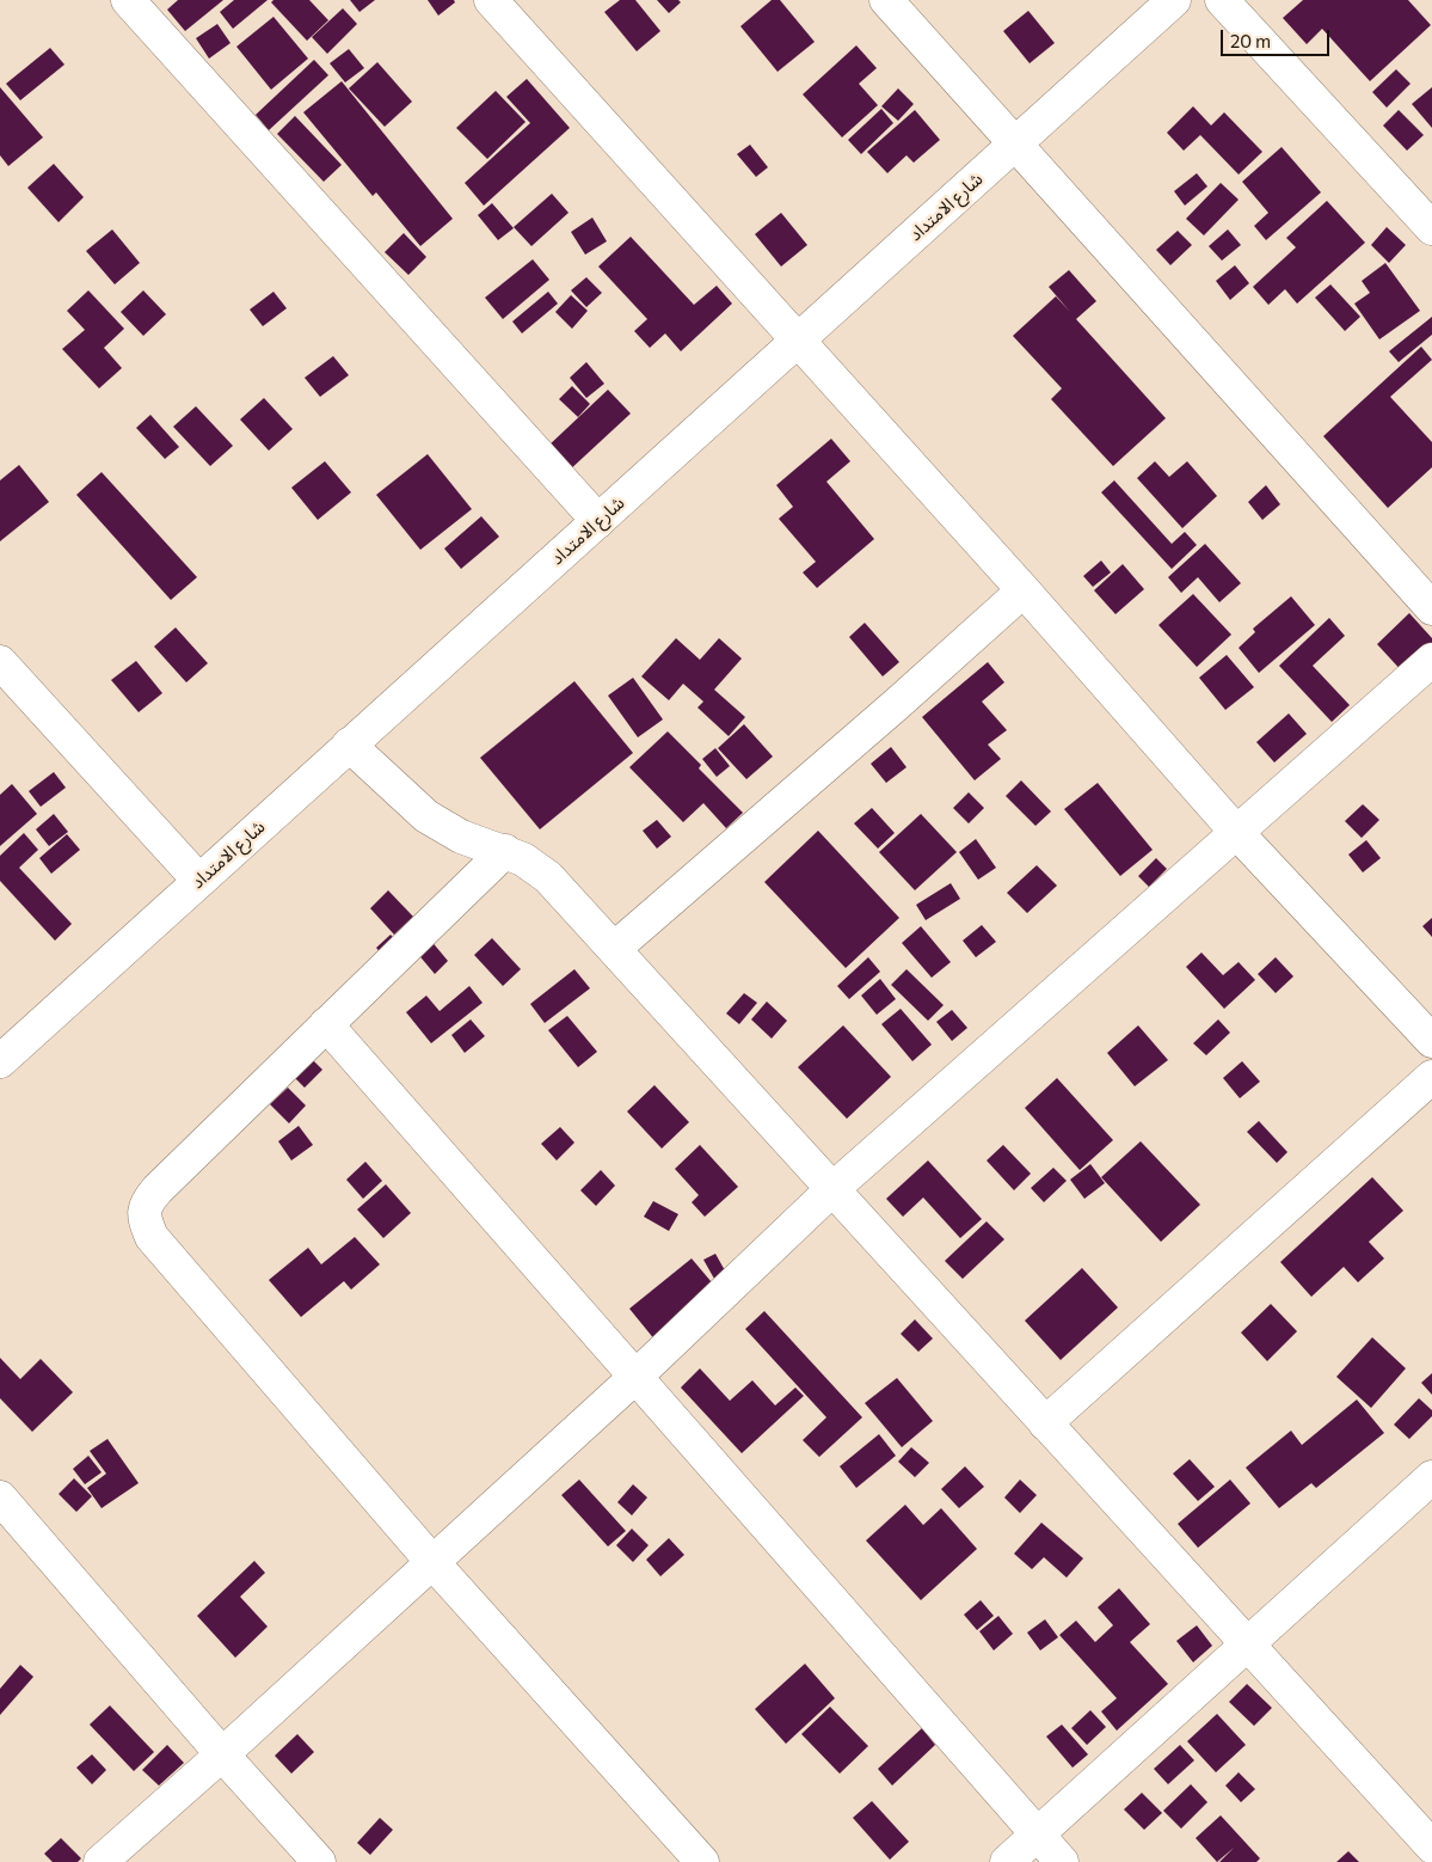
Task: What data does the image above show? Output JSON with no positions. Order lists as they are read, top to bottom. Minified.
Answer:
{"streets":{"street":["شارع الامتداد"]},"scale_bar":"20 m"}
